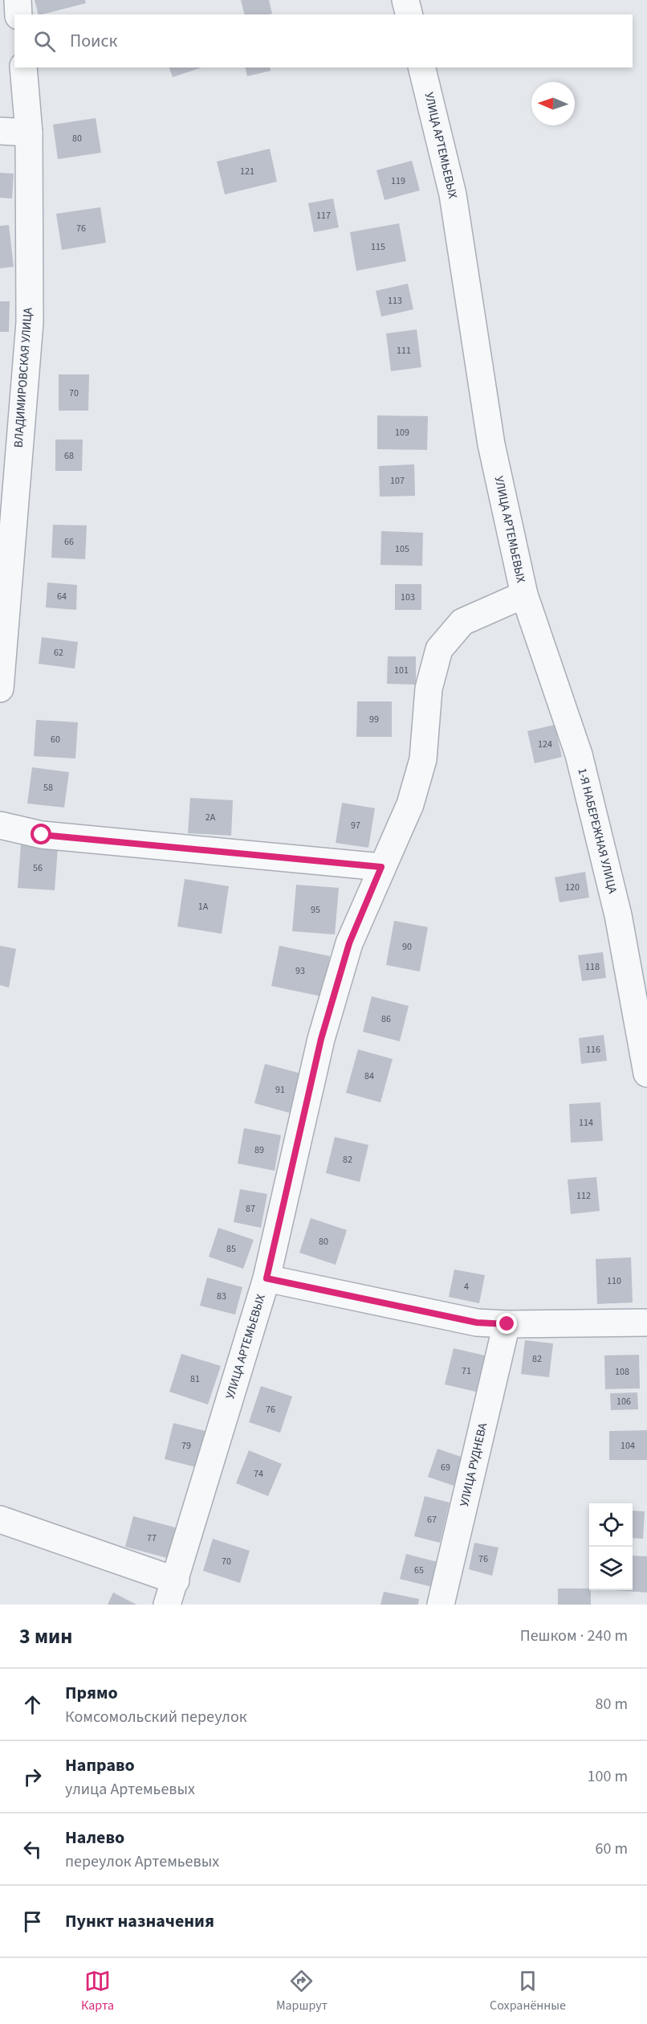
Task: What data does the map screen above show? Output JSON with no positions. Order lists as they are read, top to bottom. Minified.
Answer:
{"streets":{"street":["УЛИЦА АРТЕМЬЕВЫХ","ВЛАДИМИРОВСКАЯ УЛИЦА","1-Я НАБЕРЕЖНАЯ УЛИЦА","УЛИЦА РУДНЕВА"]},"crossings":[["УЛИЦА АРТЕМЬЕВЫХ","1-Я НАБЕРЕЖНАЯ УЛИЦА"]],"house_numbers":["80","121","119","117","76","115","113","111","70","109","68","107","66","105","64","103","62","101","99","60","124","58","2А","97","56","120","1А","95","90","118","93","86","116","84","91","114","89","82","112","87","80","85","110","4","83","82","71","108","81","106","76","79","104","69","74","67","77","76","70","65"],"north":"left","page":{"search":"Поиск","heading":["3 мин","Пешком · 240 m"],"list":[["Прямо","Комсомольский переулок","80 m"],["Направо","улица Артемьевых","100 m"],["Налево","переулок Артемьевых","60 m"],"Пункт назначения"],"nav":["Карта","Маршрут","Сохранённые"]}}
